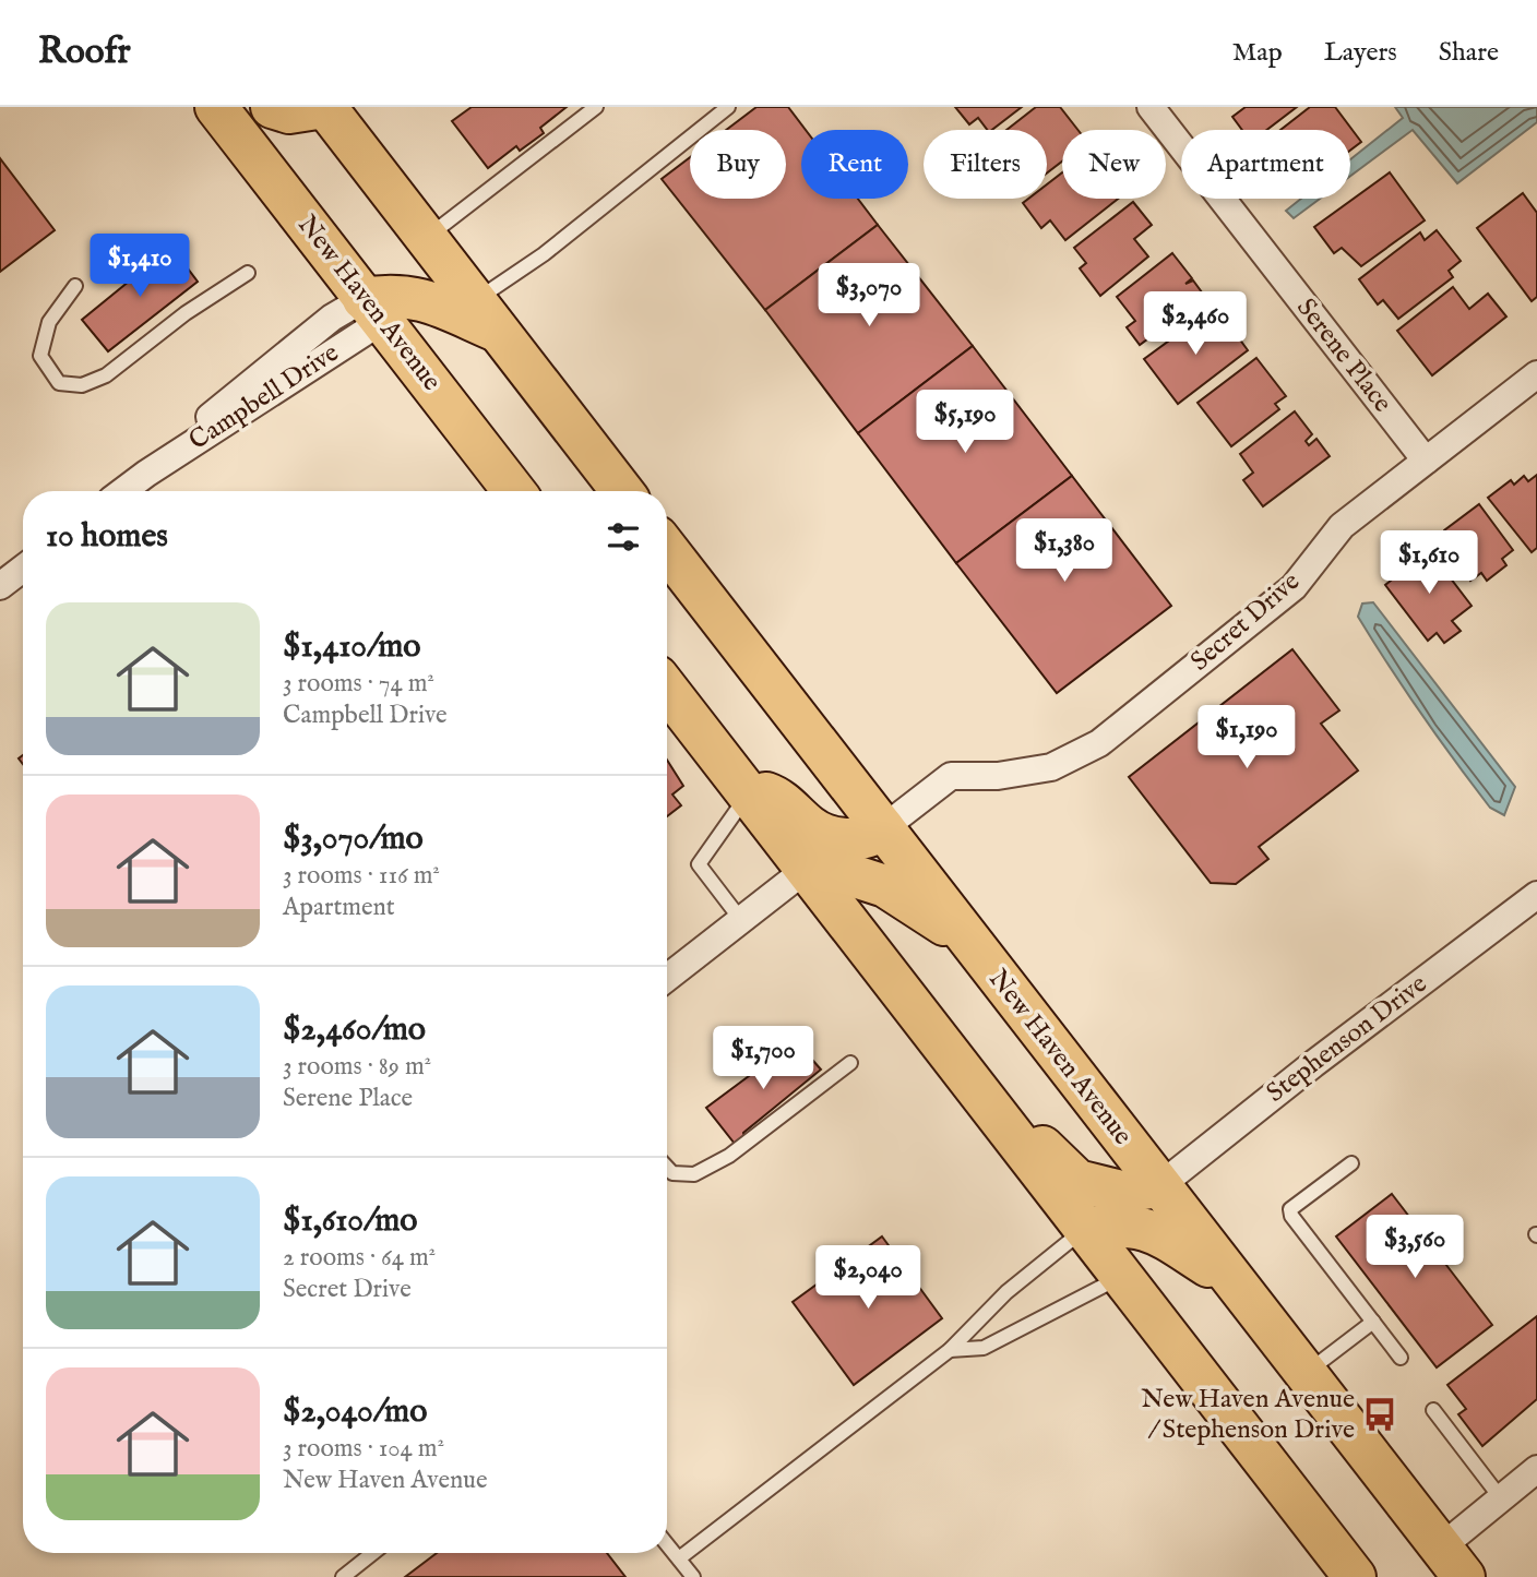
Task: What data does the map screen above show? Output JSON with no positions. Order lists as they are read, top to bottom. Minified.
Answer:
{"streets":{"main road":["New Haven Avenue"],"street":["Serene Place","Campbell Drive","Secret Drive","Stephenson Drive"]},"crossings":[["New Haven Avenue","Campbell Drive"],["New Haven Avenue","Secret Drive"],["New Haven Avenue","Stephenson Drive"],["Serene Place","Secret Drive"]],"places":{"bus stop":["New Haven Avenue / Stephenson Drive"]},"page":{"header":"Roofr","nav":["Map","Layers","Share"],"chip":["Buy","Rent","Filters","New","Apartment"],"price":["$1,410","$3,070","$2,460","$5,190","$1,380","$1,610","$1,190","$1,700","$3,560","$2,040"],"heading":"10 homes","list":[{"name":"$1,410/mo","note":"3 rooms · 74 m² · Campbell Drive"},{"name":"$3,070/mo","note":"3 rooms · 116 m² · Apartment"},{"name":"$2,460/mo","note":"3 rooms · 89 m² · Serene Place"},{"name":"$1,610/mo","note":"2 rooms · 64 m² · Secret Drive"},{"name":"$2,040/mo","note":"3 rooms · 104 m² · New Haven Avenue"}]}}
